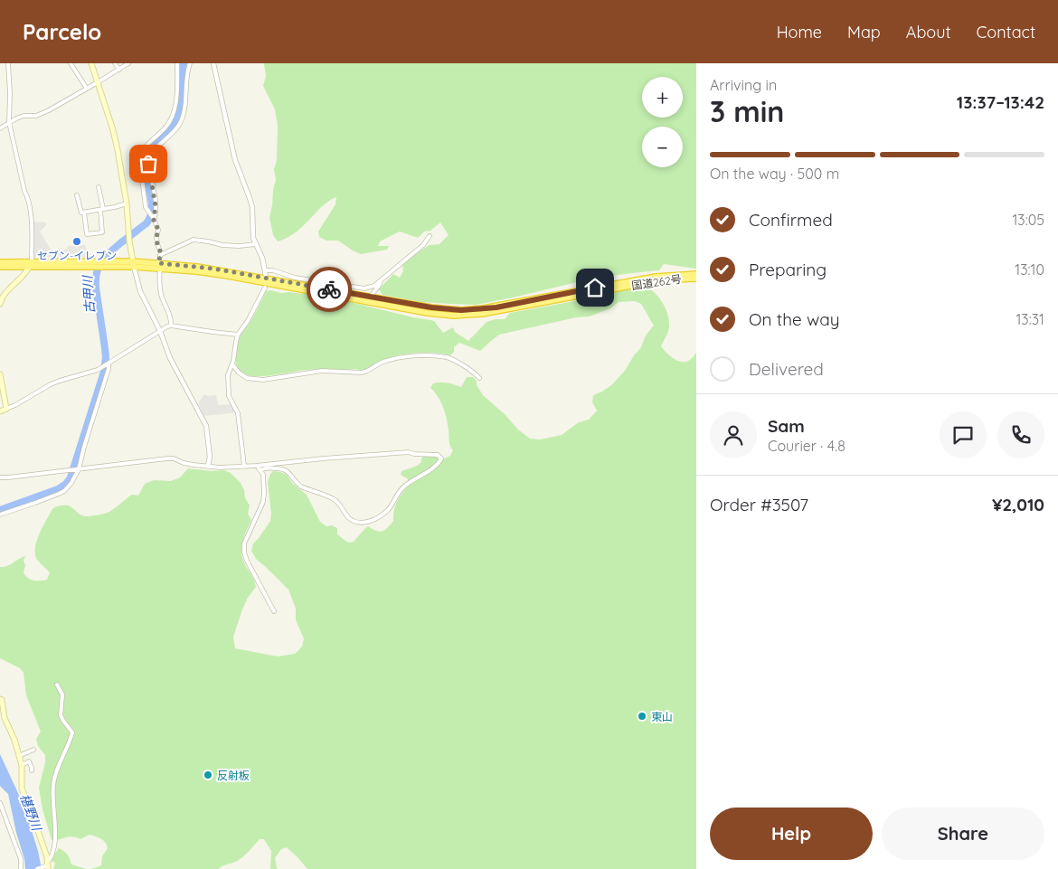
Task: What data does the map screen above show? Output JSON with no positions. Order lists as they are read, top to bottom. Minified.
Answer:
{"streets":{"highway":["国道262号"]},"water":["古甲川","椹野川"],"places":["セブン-イレブン","東山","反射板"],"page":{"header":"Parcelo","nav":["Home","Map","About","Contact"],"heading":["3 min","Arriving in","13:37–13:42"],"panel":["Sam","Courier · 4.8","Order #3507","¥2,010"],"map_buttons":["+","−"],"bar":"On the way · 500 m","list":[["Confirmed","13:05"],["Preparing","13:10"],["On the way","13:31"],"Delivered"],"buttons":["Help","Share"]}}
